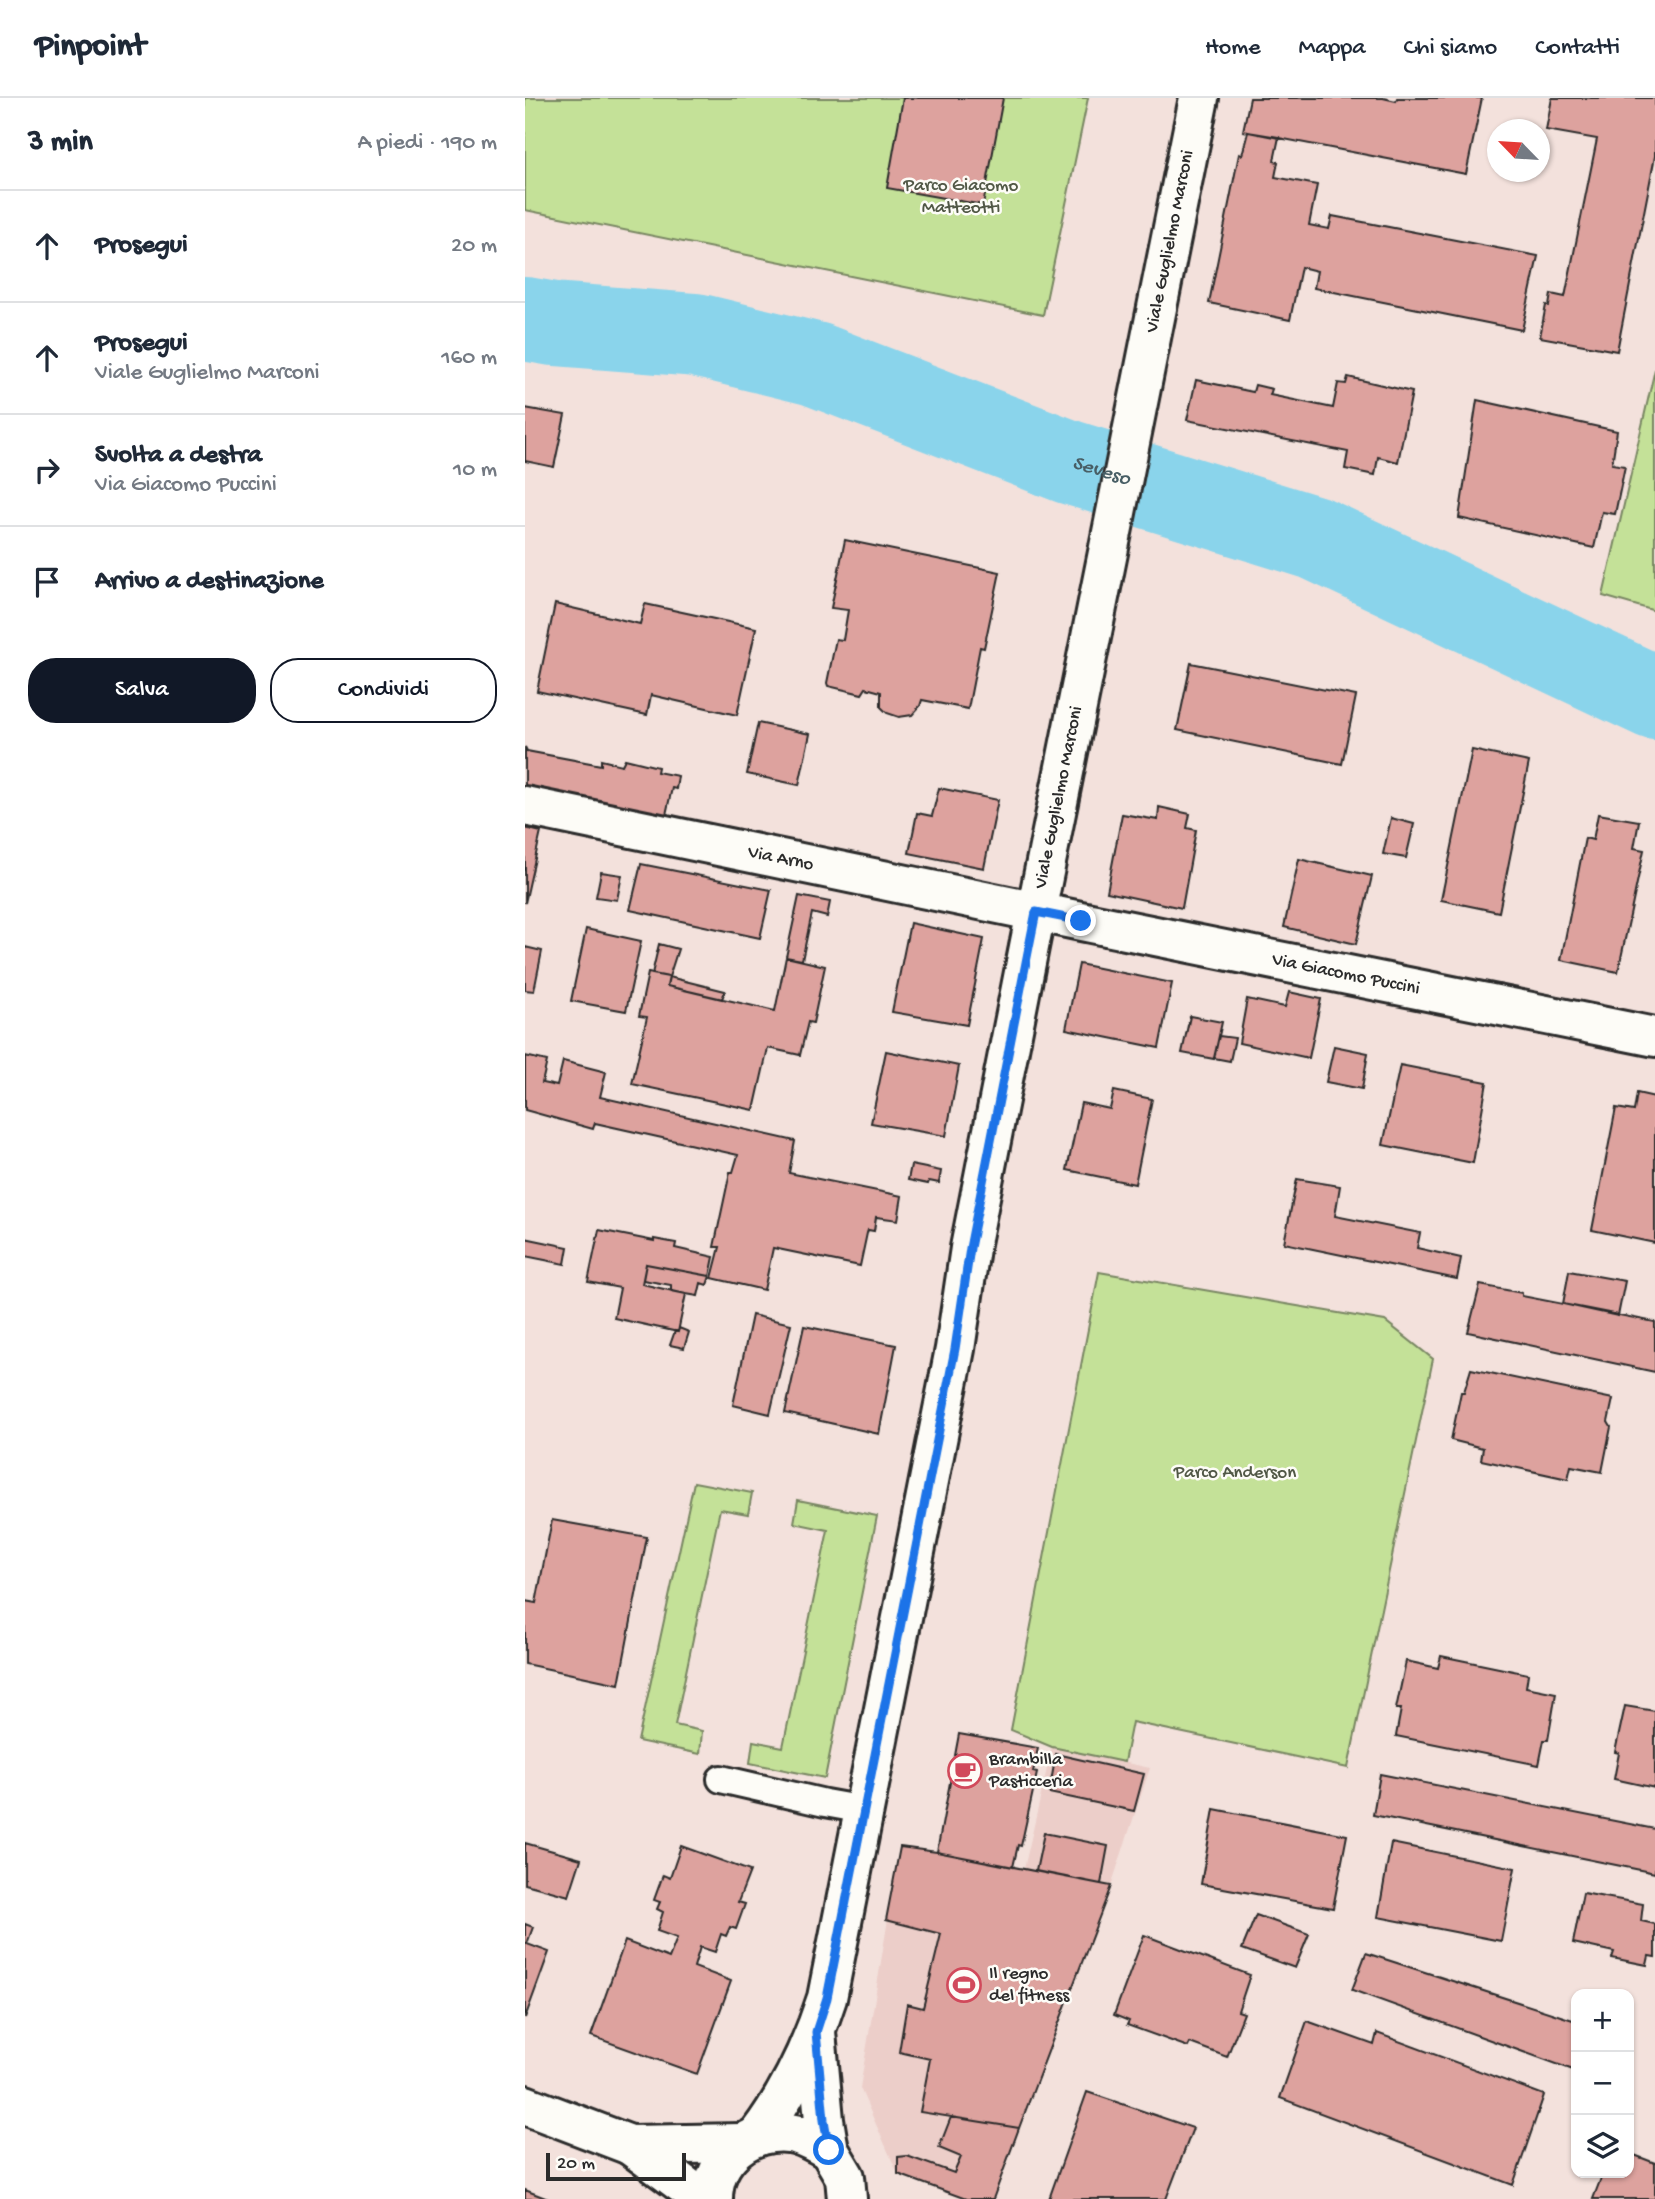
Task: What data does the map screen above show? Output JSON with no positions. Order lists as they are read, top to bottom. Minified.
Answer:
{"streets":{"street":["Viale Guglielmo Marconi","Via Arno","Via Giacomo Puccini"]},"crossings":[["Viale Guglielmo Marconi","Via Arno"],["Viale Guglielmo Marconi","Via Giacomo Puccini"],["Via Arno","Via Giacomo Puccini"]],"water":["Seveso"],"parks":["Parco Giacomo Matteotti","Parco Anderson"],"places":{"cafe":["Brambilla Pasticceria"],"sports":["Il regno del fitness"]},"scale_bar":"20 m","north":"top left","page":{"header":"Pinpoint","nav":["Home","Mappa","Chi siamo","Contatti"],"heading":["3 min","A piedi · 190 m"],"list":[["Prosegui","20 m"],["Prosegui","Viale Guglielmo Marconi","160 m"],["Svolta a destra","Via Giacomo Puccini","10 m"],"Arrivo a destinazione"],"buttons":["Salva","Condividi"],"map_buttons":["+","−"],"scale":"20 m"}}
